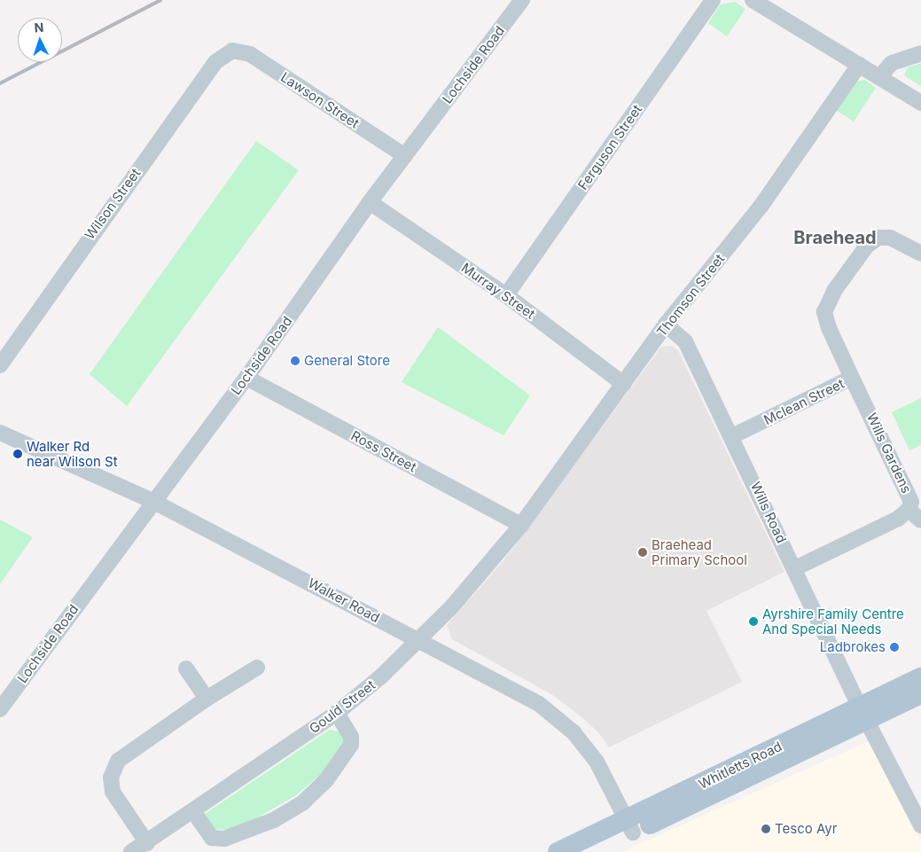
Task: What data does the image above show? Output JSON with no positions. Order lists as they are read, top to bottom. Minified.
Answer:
{"streets":{"main road":["Whitletts Road"],"street":["Lochside Road","Lawson Street","Ferguson Street","Wilson Street","Murray Street","Thomson Street","Mclean Street","Ross Street","Wills Gardens","Wills Road","Walker Road","Gould Street"]},"crossings":[["Lochside Road","Lawson Street"],["Lochside Road","Murray Street"],["Lochside Road","Ross Street"],["Lochside Road","Walker Road"],["Lawson Street","Wilson Street"],["Ferguson Street","Murray Street"],["Murray Street","Thomson Street"],["Thomson Street","Ross Street"],["Thomson Street","Wills Road"],["Thomson Street","Gould Street"],["Mclean Street","Wills Gardens"],["Mclean Street","Wills Road"],["Ross Street","Gould Street"],["Wills Gardens","Wills Road"],["Wills Road","Whitletts Road"],["Walker Road","Gould Street"],["Walker Road","Whitletts Road"]],"districts":["Braehead"],"places":["General Store","Walker Rd near Wilson St","Braehead Primary School","Ayrshire Family Centre And Special Needs","Ladbrokes","Tesco Ayr"],"north":"top"}
